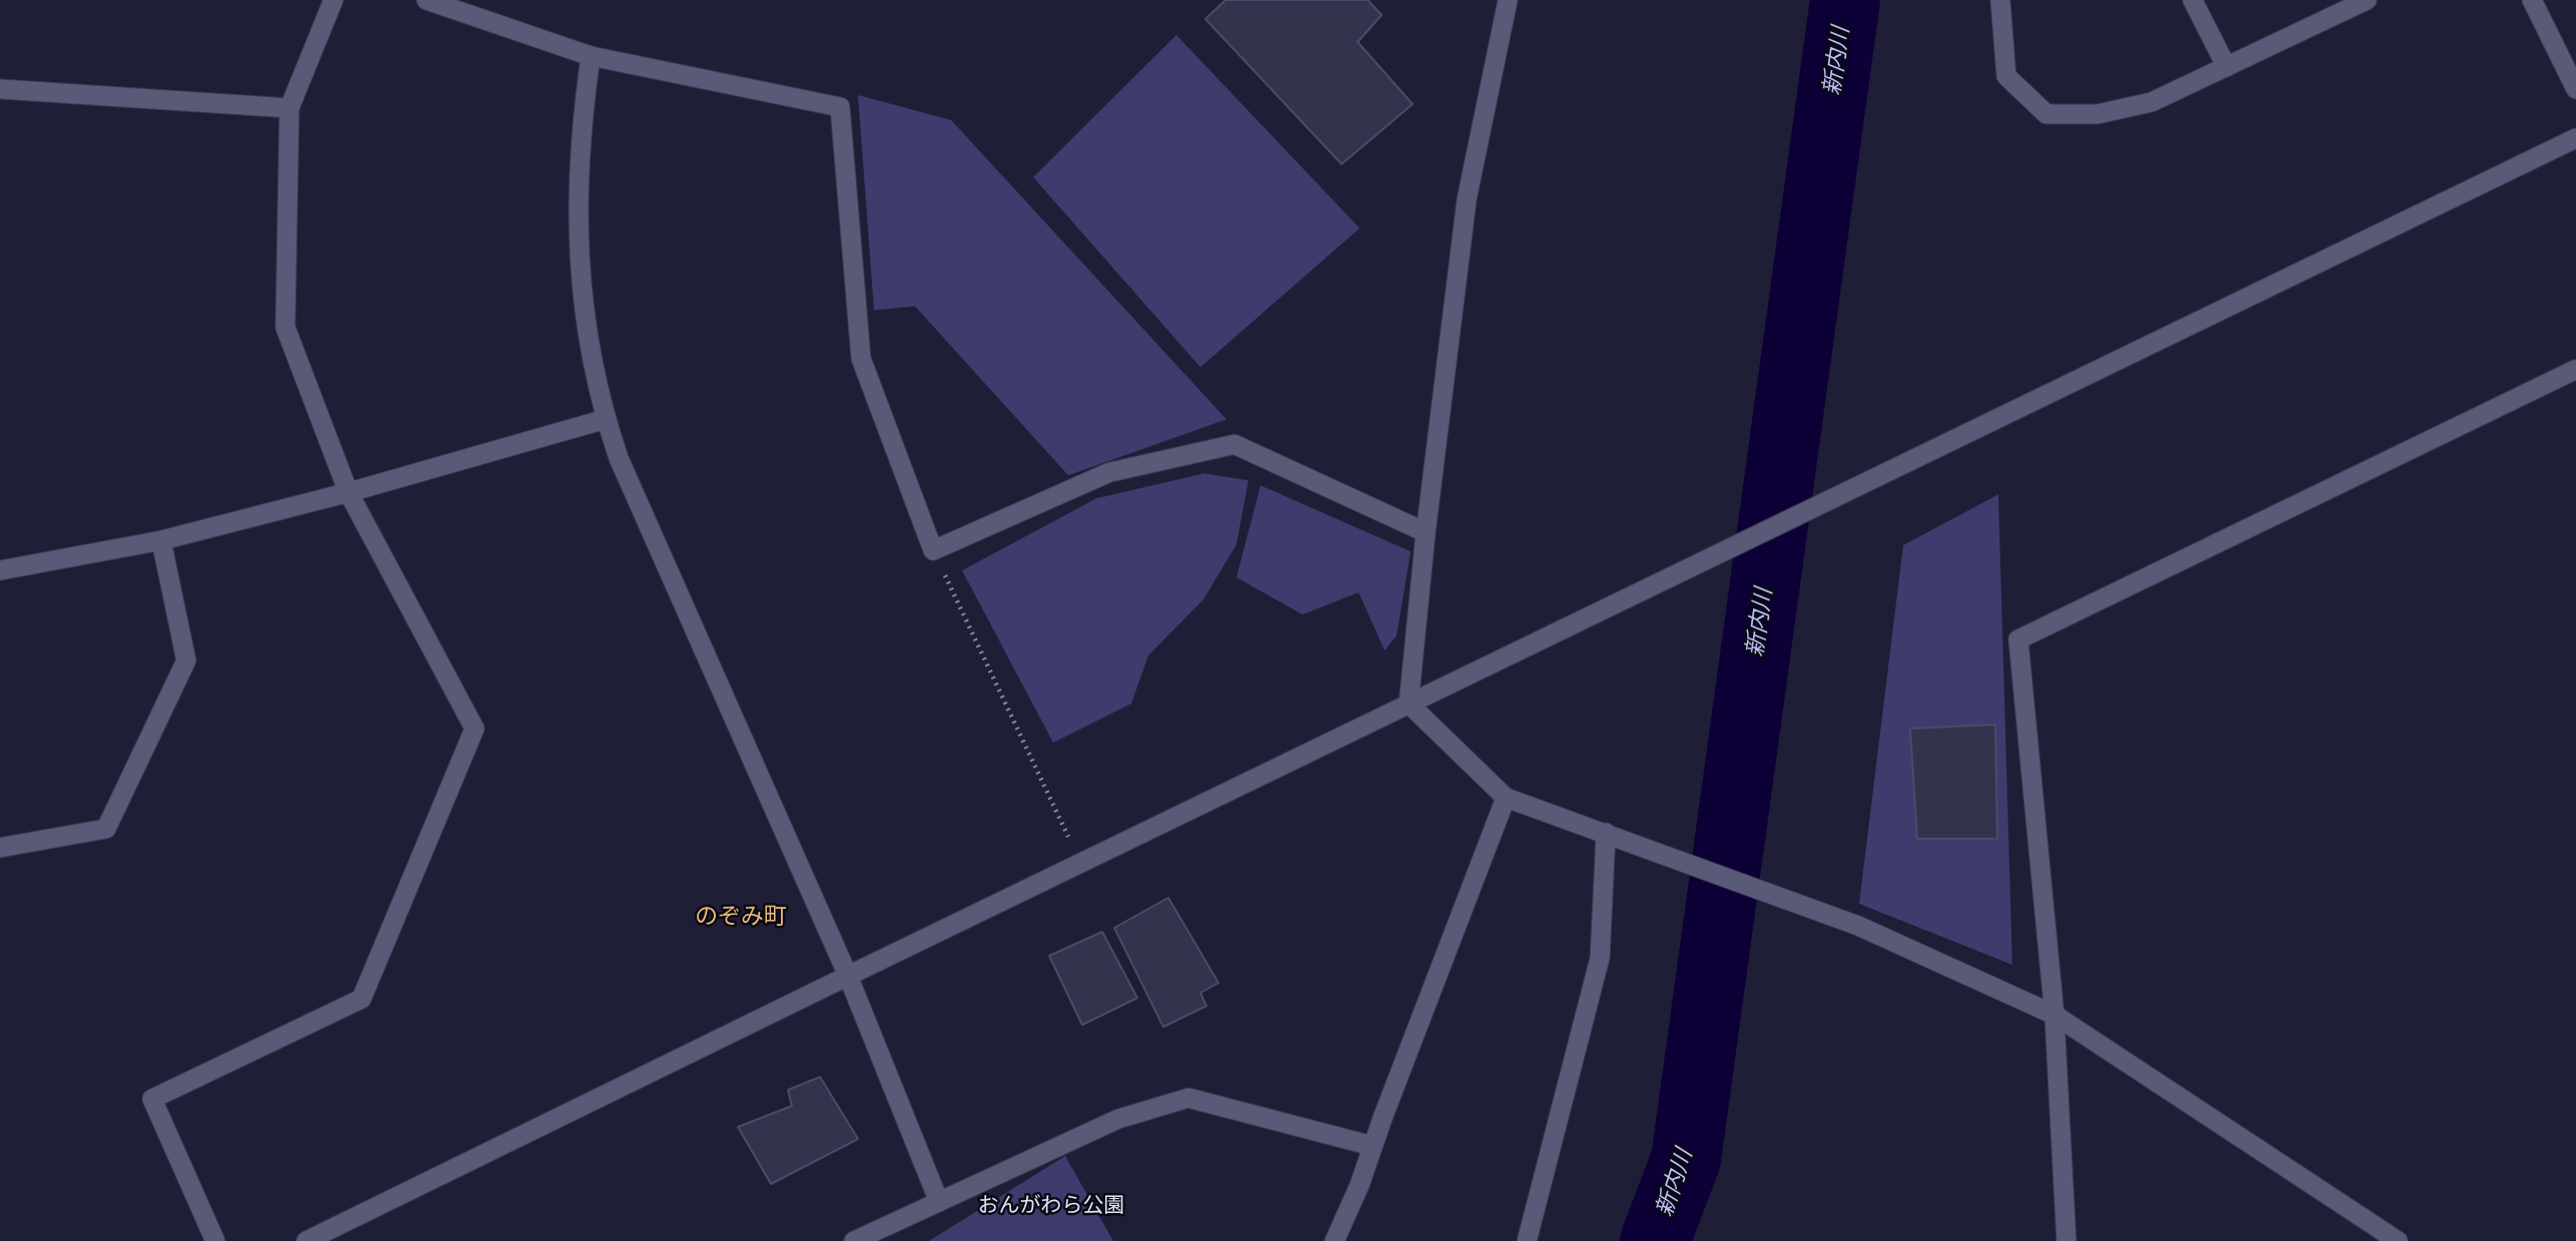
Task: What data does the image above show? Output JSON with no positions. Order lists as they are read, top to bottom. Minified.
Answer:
{"districts":["のぞみ町"],"water":["新内川"],"parks":["おんがわら公園"]}
